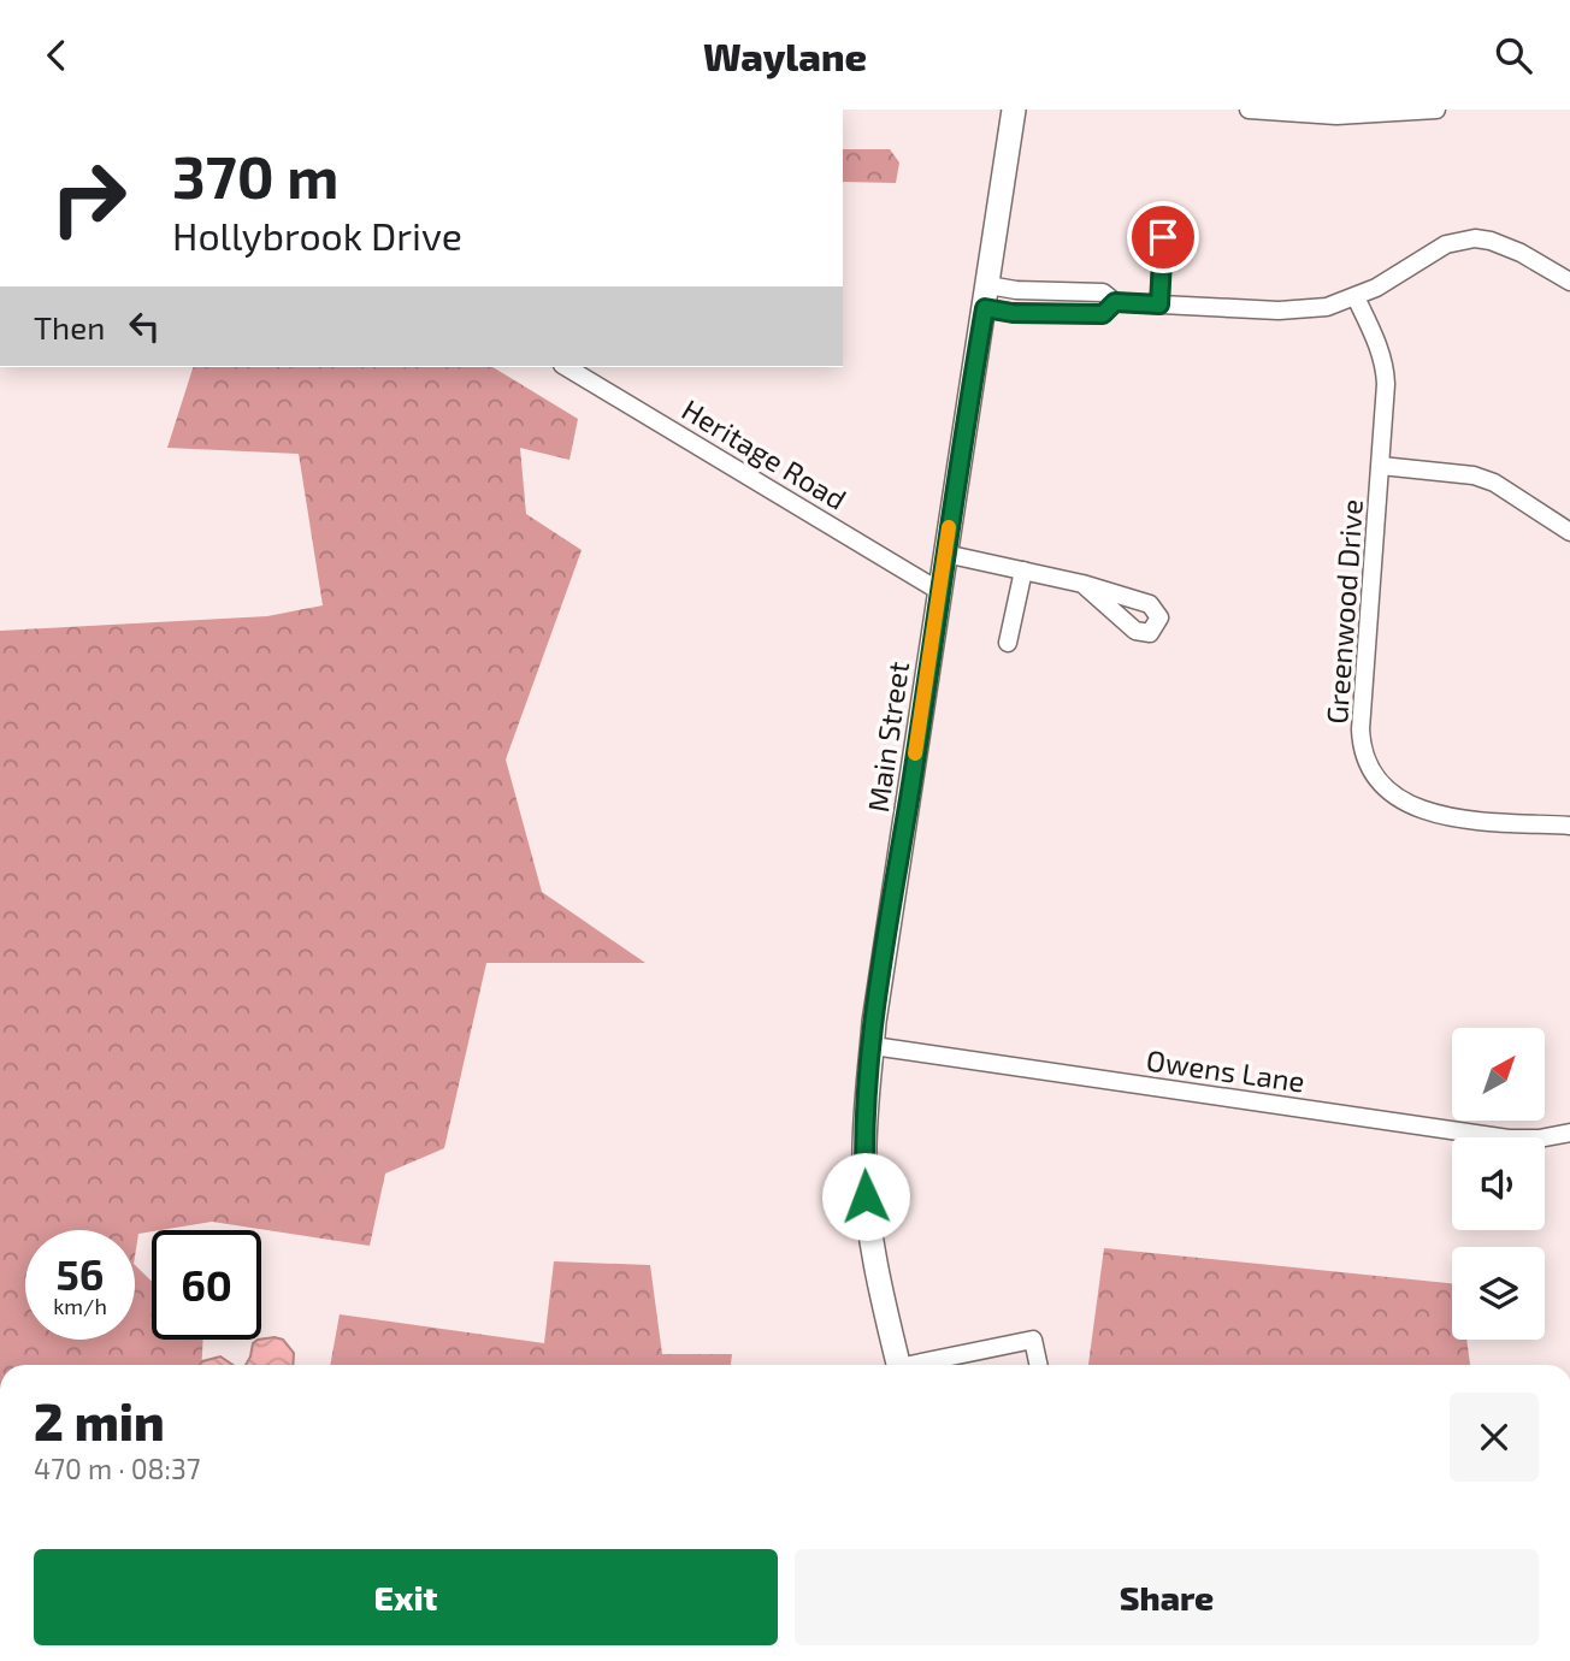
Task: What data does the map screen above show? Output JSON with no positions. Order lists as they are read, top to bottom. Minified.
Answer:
{"streets":{"main road":["Main Street"],"street":["Heritage Road","Greenwood Drive","Owens Lane"]},"crossings":[["Heritage Road","Main Street"],["Main Street","Owens Lane"]],"north":"top right","page":{"header":"Waylane","turn":["370 m","Hollybrook Drive"],"then":"Then","speed":"56 km/h","limit":"60","heading":["2 min","470 m · 08:37"],"buttons":["Exit","Share"]}}
